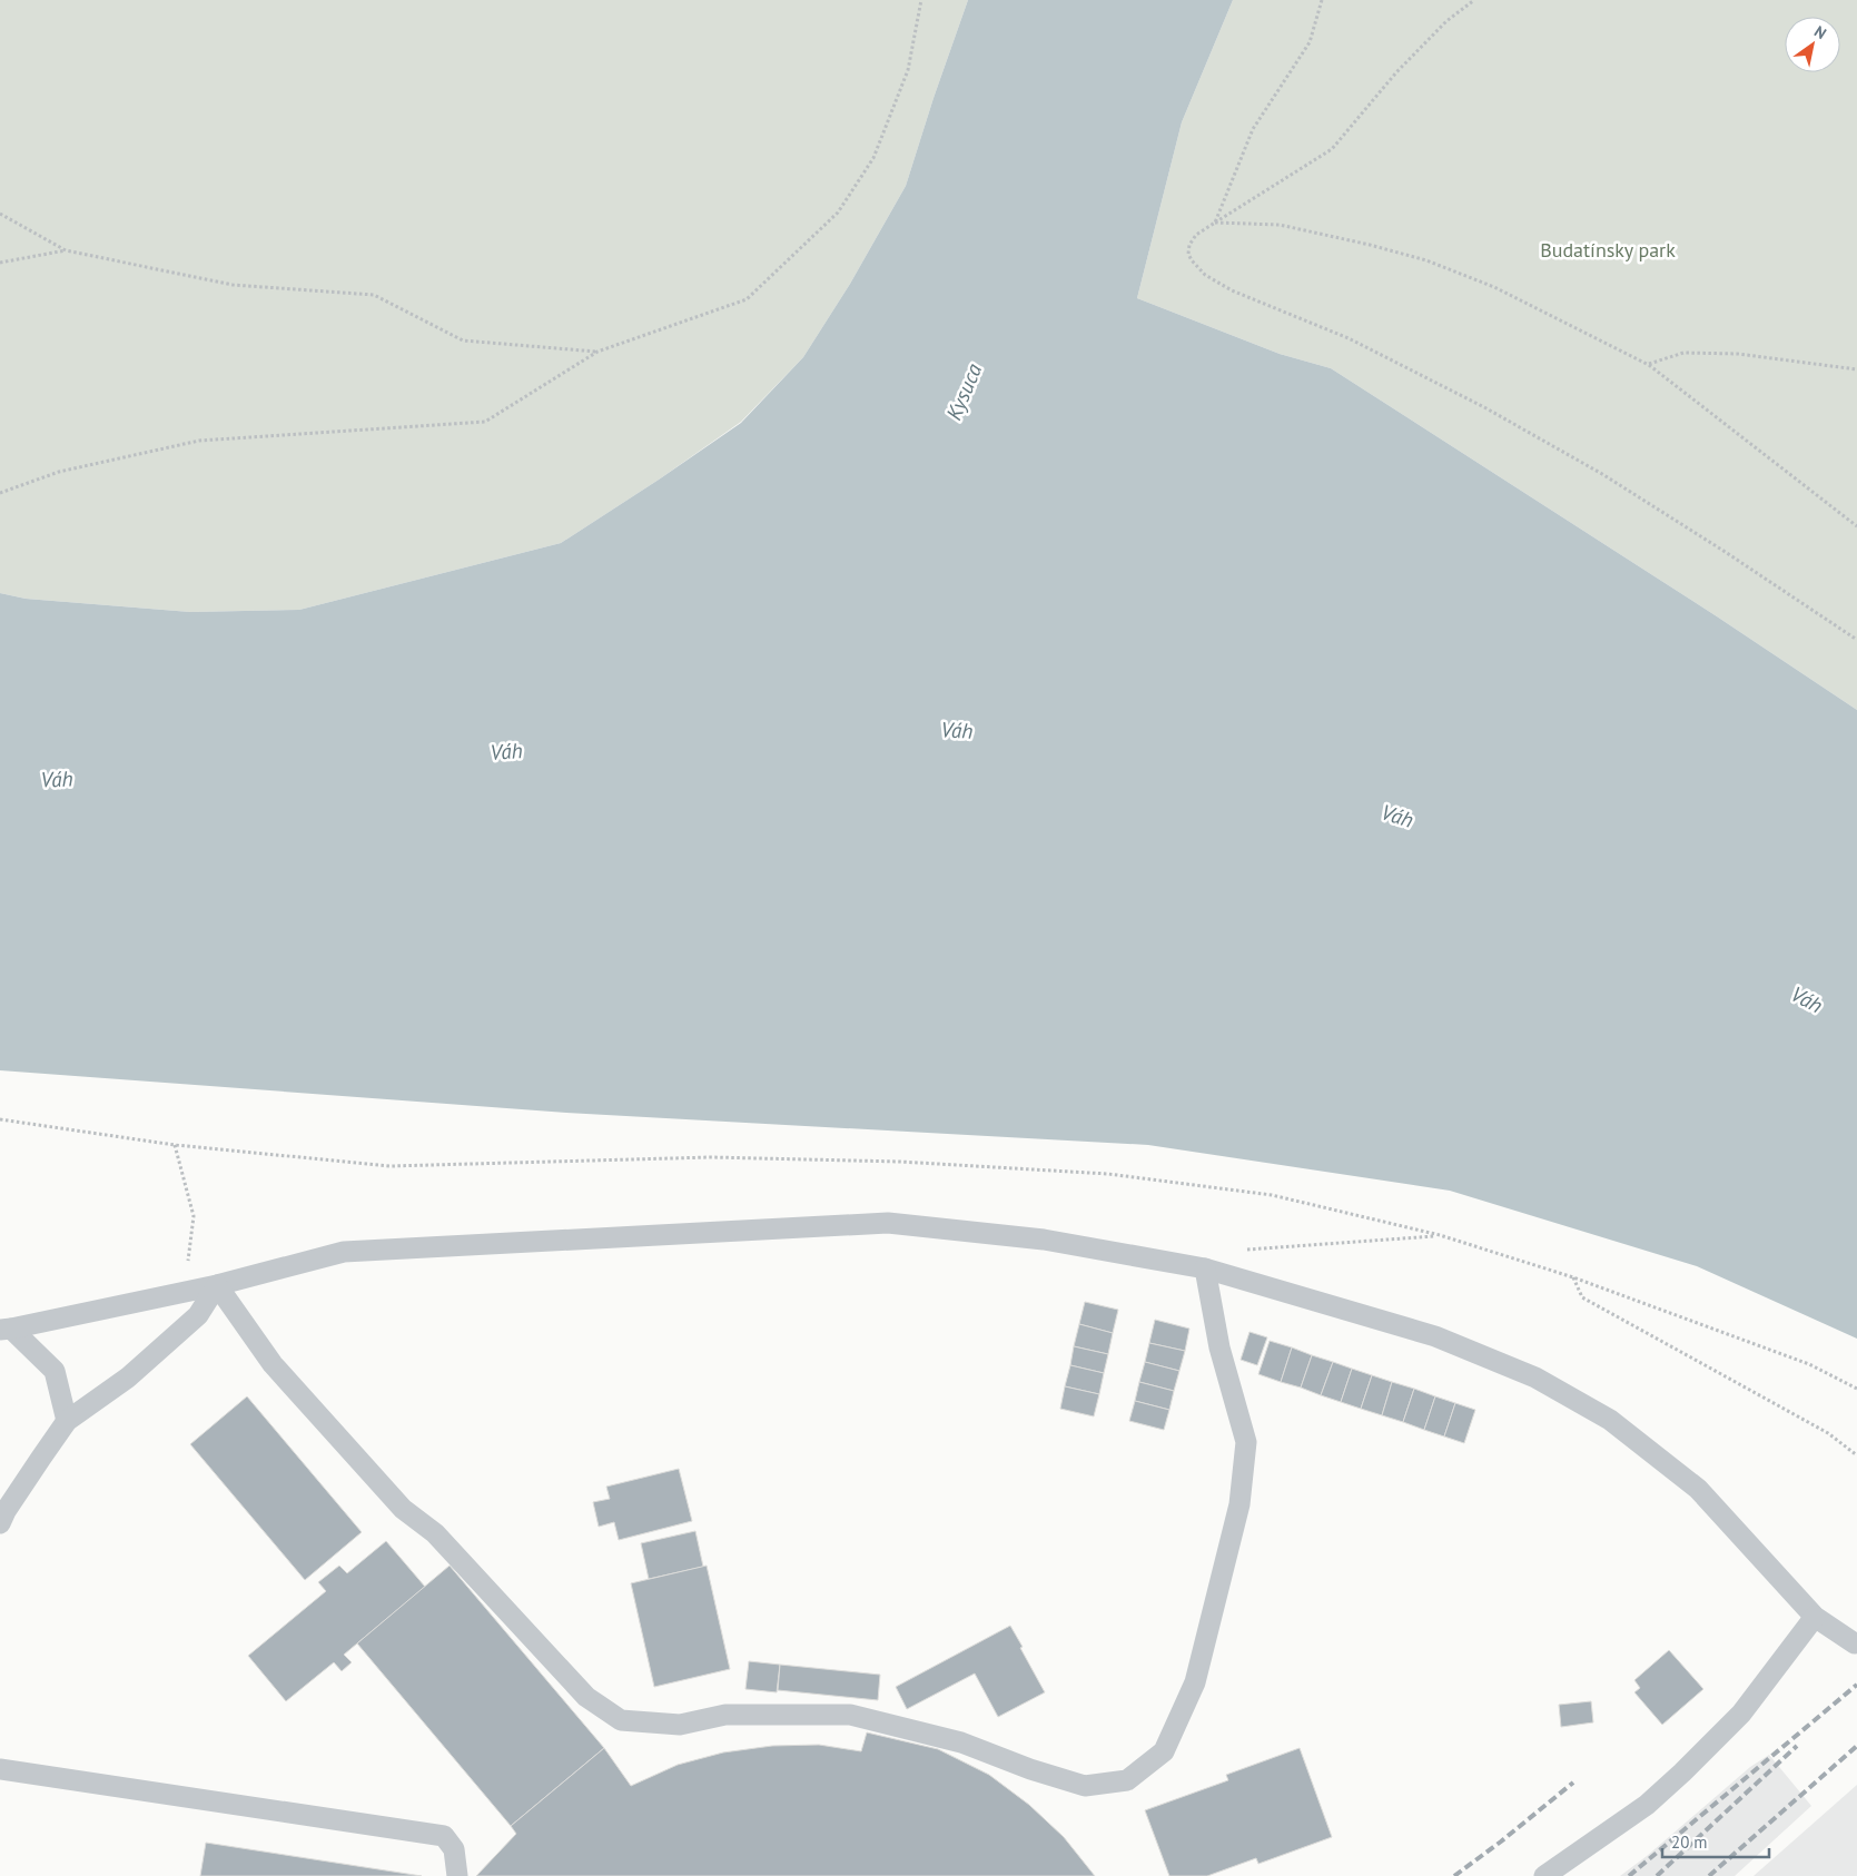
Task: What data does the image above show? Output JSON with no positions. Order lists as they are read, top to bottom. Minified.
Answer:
{"water":["Kysuca","Váh"],"parks":["Budatínsky park"],"scale_bar":"20 m","north":"top right"}
